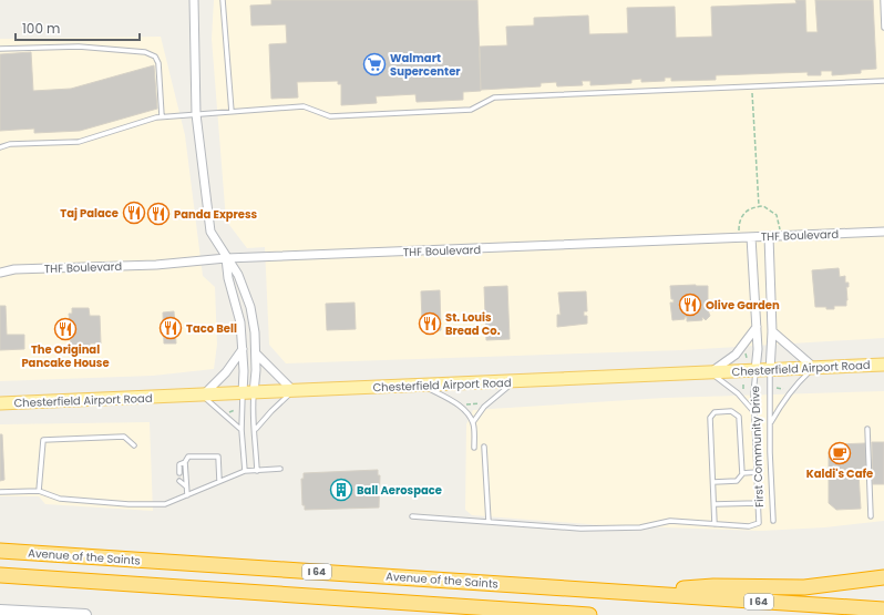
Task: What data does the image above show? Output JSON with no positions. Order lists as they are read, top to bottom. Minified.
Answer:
{"streets":{"highway":["Avenue of the Saints","I 64"],"main road":["Chesterfield Airport Road"],"street":["THF Boulevard","First Community Drive"]},"crossings":[["THF Boulevard","First Community Drive"],["Chesterfield Airport Road","First Community Drive"]],"places":{"supermarket":["Walmart Supercenter"],"restaurant":["Taj Palace","Panda Express","Olive Garden","St. Louis Bread Co.","Taco Bell","The Original Pancake House"],"cafe":["Kaldi's Cafe"],"building":["Ball Aerospace"]},"scale_bar":"100 m"}
